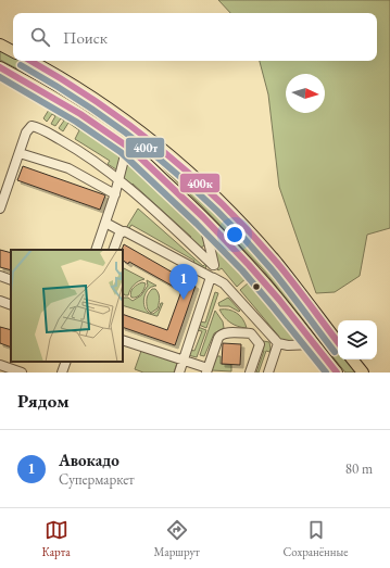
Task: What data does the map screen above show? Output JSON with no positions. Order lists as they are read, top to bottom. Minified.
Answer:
{"lines":["transit line 400к","transit line 400т"],"north":"right","page":{"search":"Поиск","pins":"1","heading":"Рядом","list":[{"mark":"1","name":"Авокадо","note":"Супермаркет","value":"80 m"}],"nav":["Карта","Маршрут","Сохранённые"]}}
